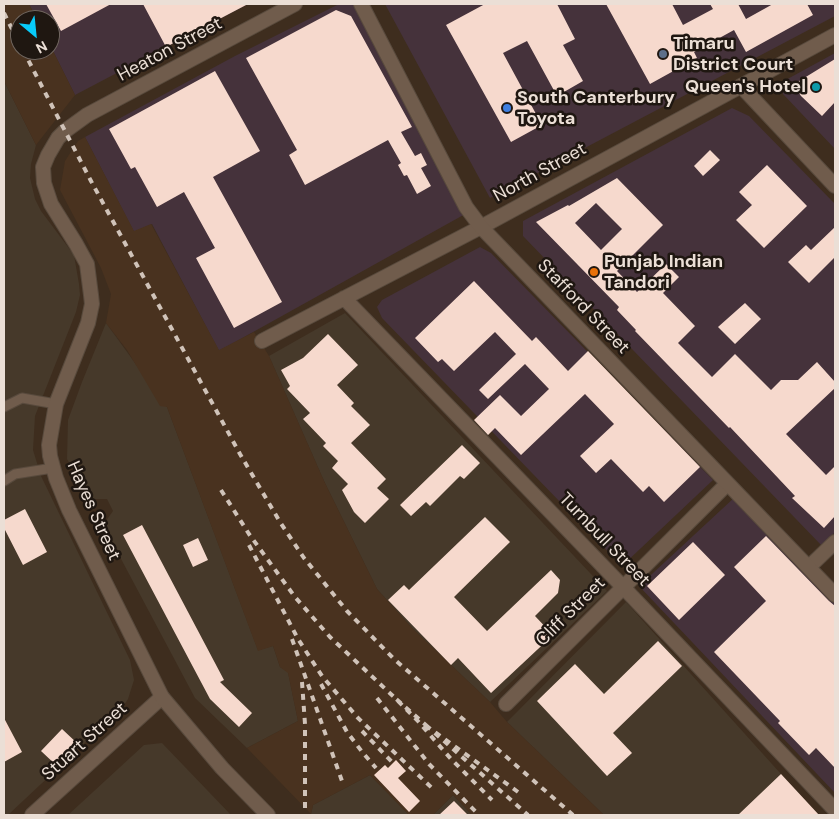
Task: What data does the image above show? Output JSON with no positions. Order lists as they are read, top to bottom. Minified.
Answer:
{"streets":{"street":["Heaton Street","North Street","Stafford Street","Hayes Street","Turnbull Street","Cliff Street","Stuart Street"]},"crossings":[["Heaton Street","Hayes Street"],["North Street","Stafford Street"],["North Street","Turnbull Street"],["Stafford Street","Cliff Street"],["Hayes Street","Stuart Street"],["Turnbull Street","Cliff Street"]],"places":["Timaru District Court","Queen's Hotel","South Canterbury Toyota","Punjab Indian Tandori"],"north":"bottom right"}
